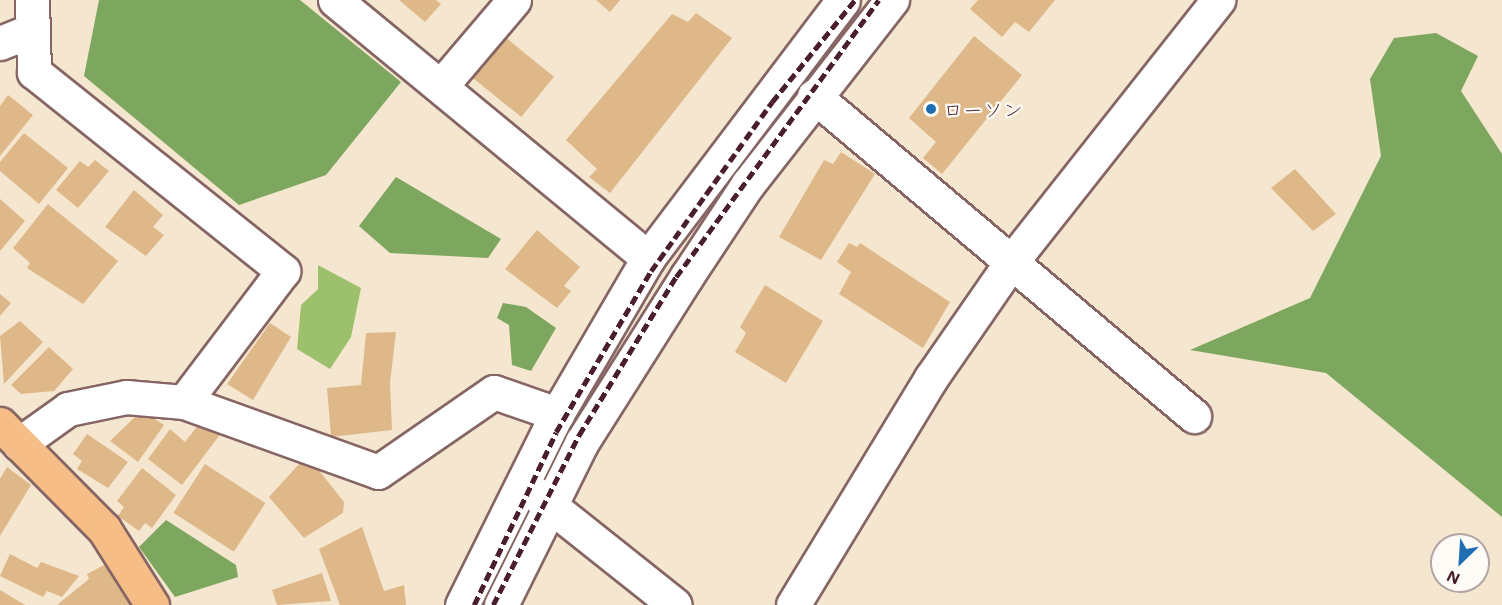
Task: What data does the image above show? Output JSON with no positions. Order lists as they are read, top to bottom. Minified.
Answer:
{"places":["ローソン"],"north":"bottom left"}
